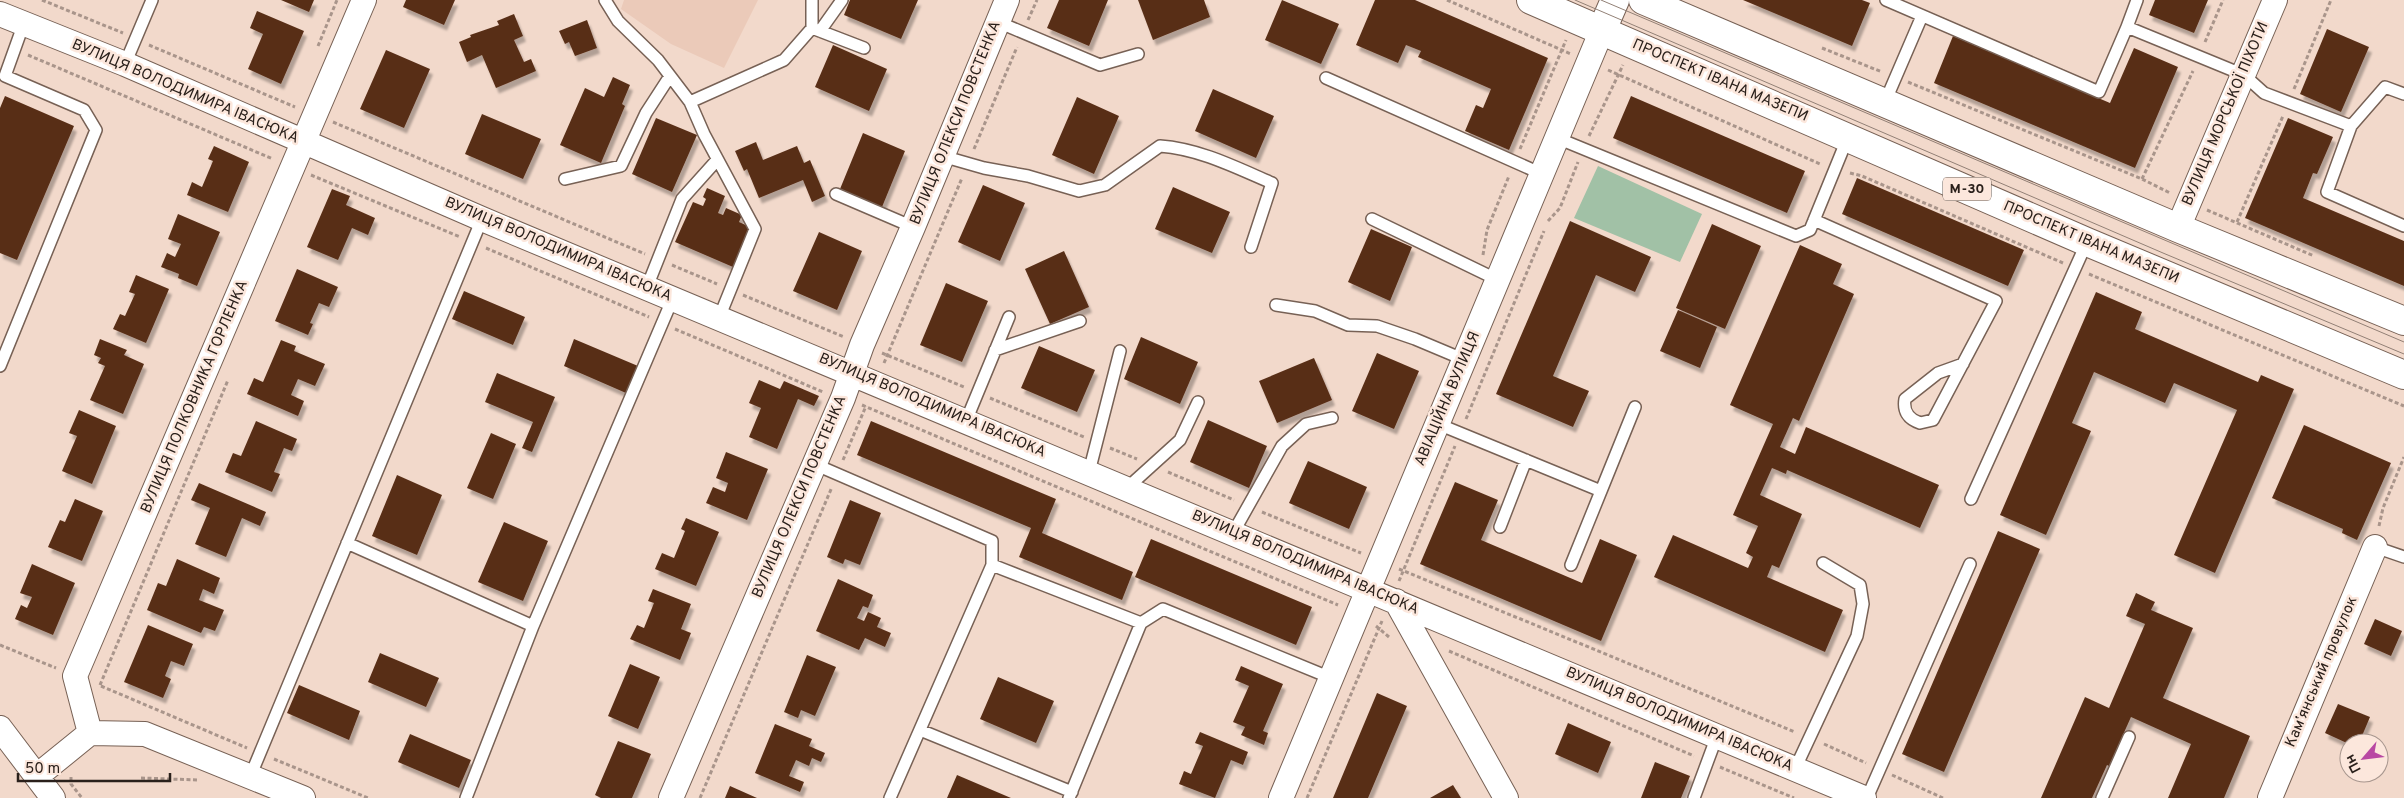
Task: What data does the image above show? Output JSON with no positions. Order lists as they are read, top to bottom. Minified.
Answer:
{"streets":{"main road":["ПРОСПЕКТ ІВАНА МАЗЕПИ","М-30","АВІАЦІЙНА ВУЛИЦЯ"],"street":["ВУЛИЦЯ ВОЛОДИМИРА ІВАСЮКА","ВУЛИЦЯ МОРСЬКОЇ ПІХОТИ","ВУЛИЦЯ ОЛЕКСИ ПОВСТЕНКА","ВУЛИЦЯ ПОЛКОВНИКА ГОРЛЕНКА","Камʼянський провулок"]},"crossings":[["ПРОСПЕКТ ІВАНА МАЗЕПИ","АВІАЦІЙНА ВУЛИЦЯ"],["ВУЛИЦЯ ВОЛОДИМИРА ІВАСЮКА","ВУЛИЦЯ ОЛЕКСИ ПОВСТЕНКА"],["ВУЛИЦЯ ВОЛОДИМИРА ІВАСЮКА","ВУЛИЦЯ ПОЛКОВНИКА ГОРЛЕНКА"],["ВУЛИЦЯ ВОЛОДИМИРА ІВАСЮКА","АВІАЦІЙНА ВУЛИЦЯ"]],"scale_bar":"50 m","north":"bottom left"}
